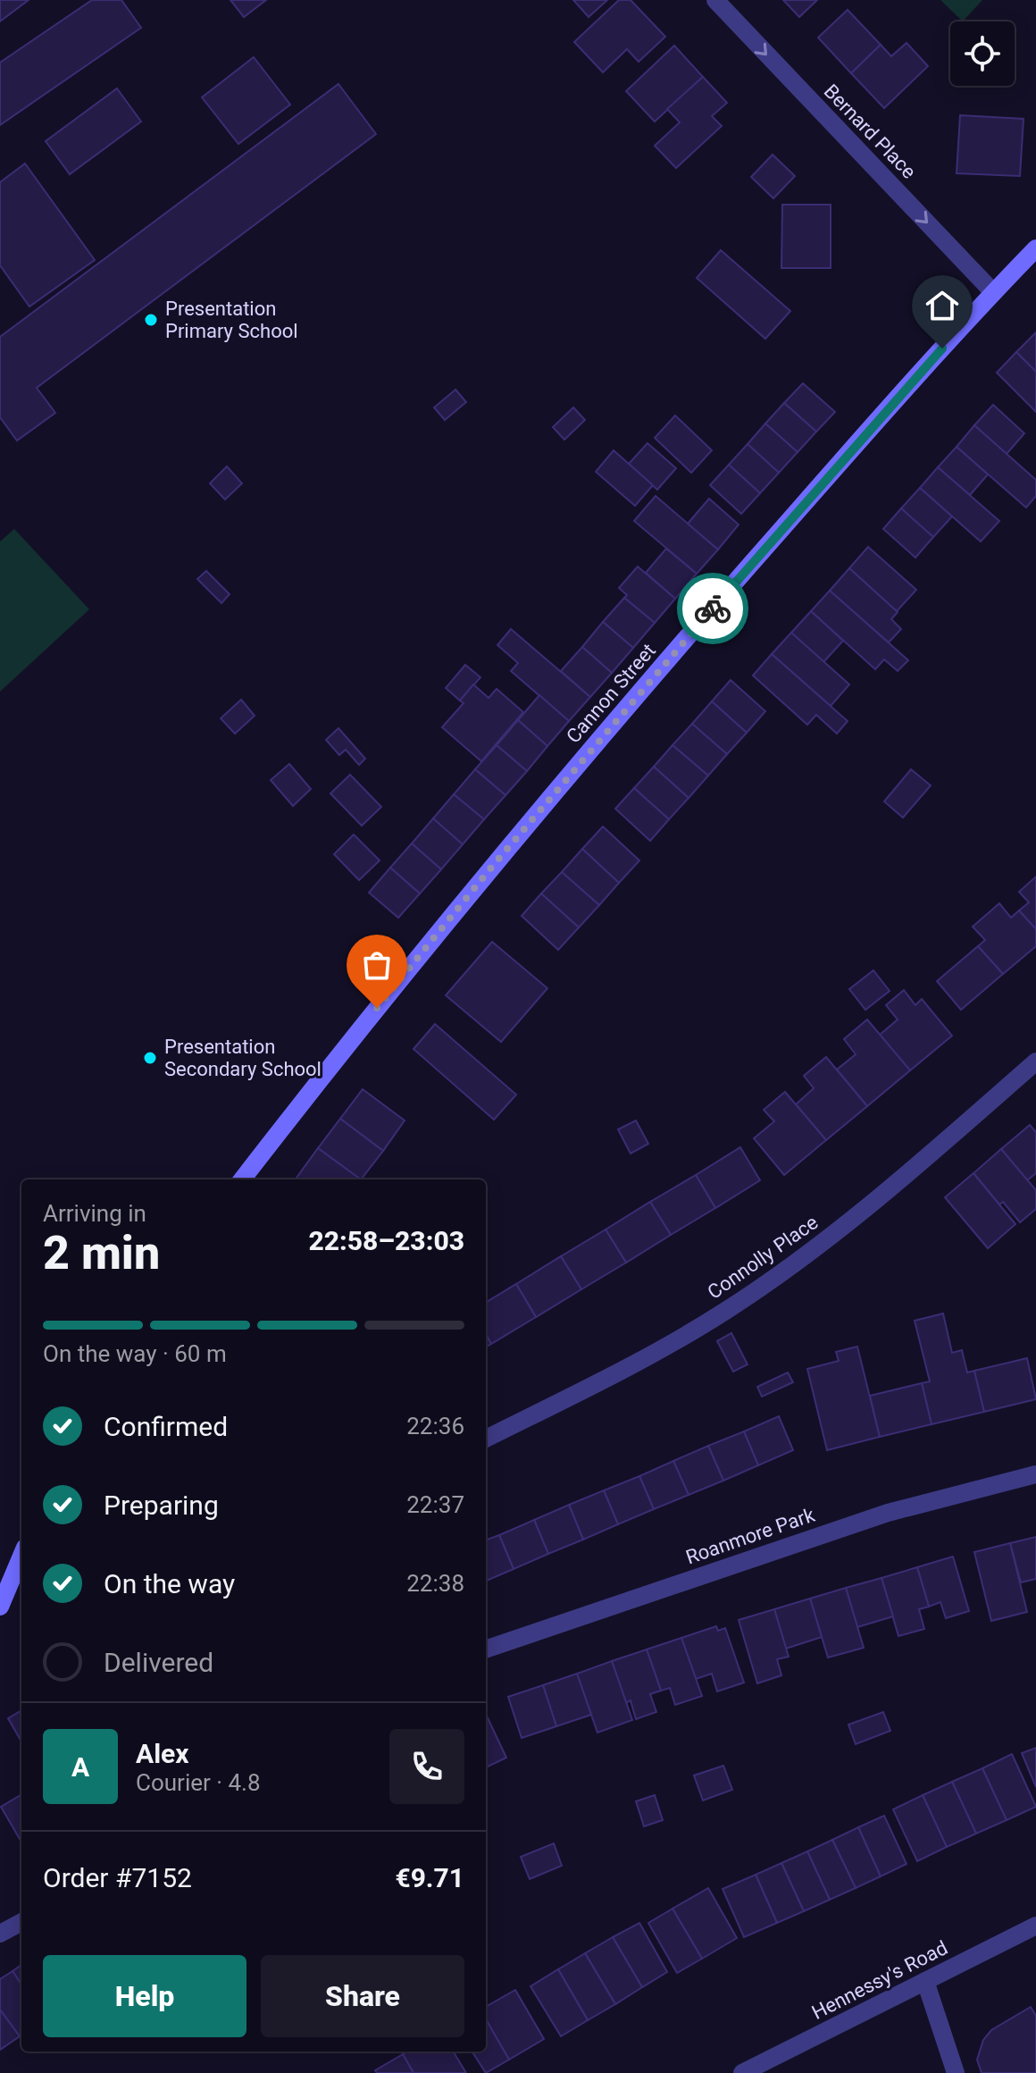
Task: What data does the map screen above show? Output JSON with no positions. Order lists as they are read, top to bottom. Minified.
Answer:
{"streets":{"main road":["Cannon Street"],"street":["Bernard Place","Connolly Place","Roanmore Park","Hennessy's Road"]},"crossings":[["Bernard Place","Cannon Street"]],"one_way":["Bernard Place"],"places":["Presentation Primary School","Presentation Secondary School"],"page":{"heading":["2 min","Arriving in","22:58–23:03"],"panel":["Alex","Courier · 4.8","Order #7152","€9.71"],"bar":"On the way · 60 m","list":[["Confirmed","22:36"],["Preparing","22:37"],["On the way","22:38"],"Delivered"],"round":"A","buttons":["Help","Share"]}}
